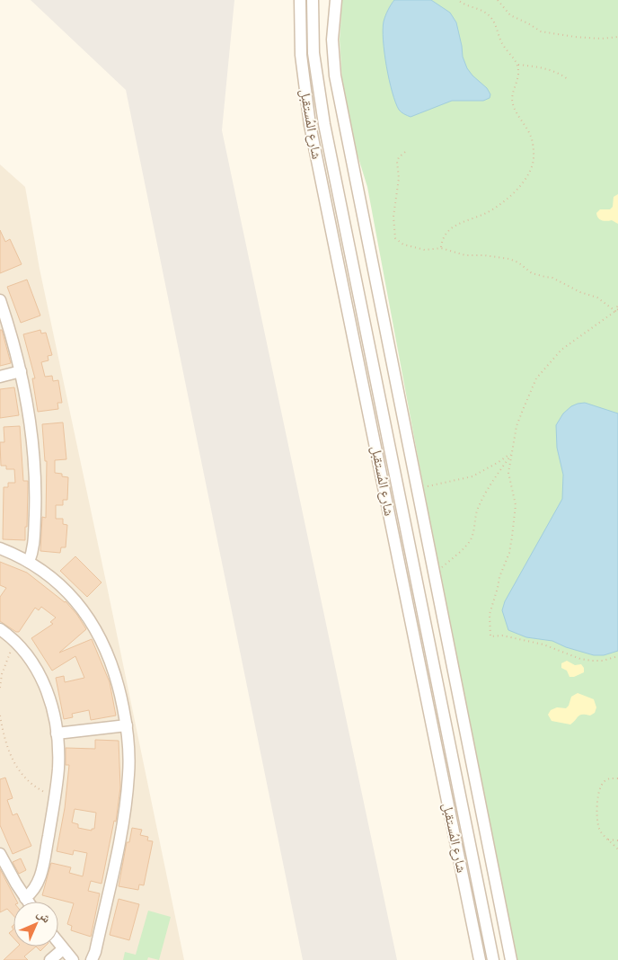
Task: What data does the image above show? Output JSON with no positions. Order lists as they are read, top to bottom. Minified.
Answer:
{"streets":{"street":["شارع المُستقبل"]},"north":"top right"}
